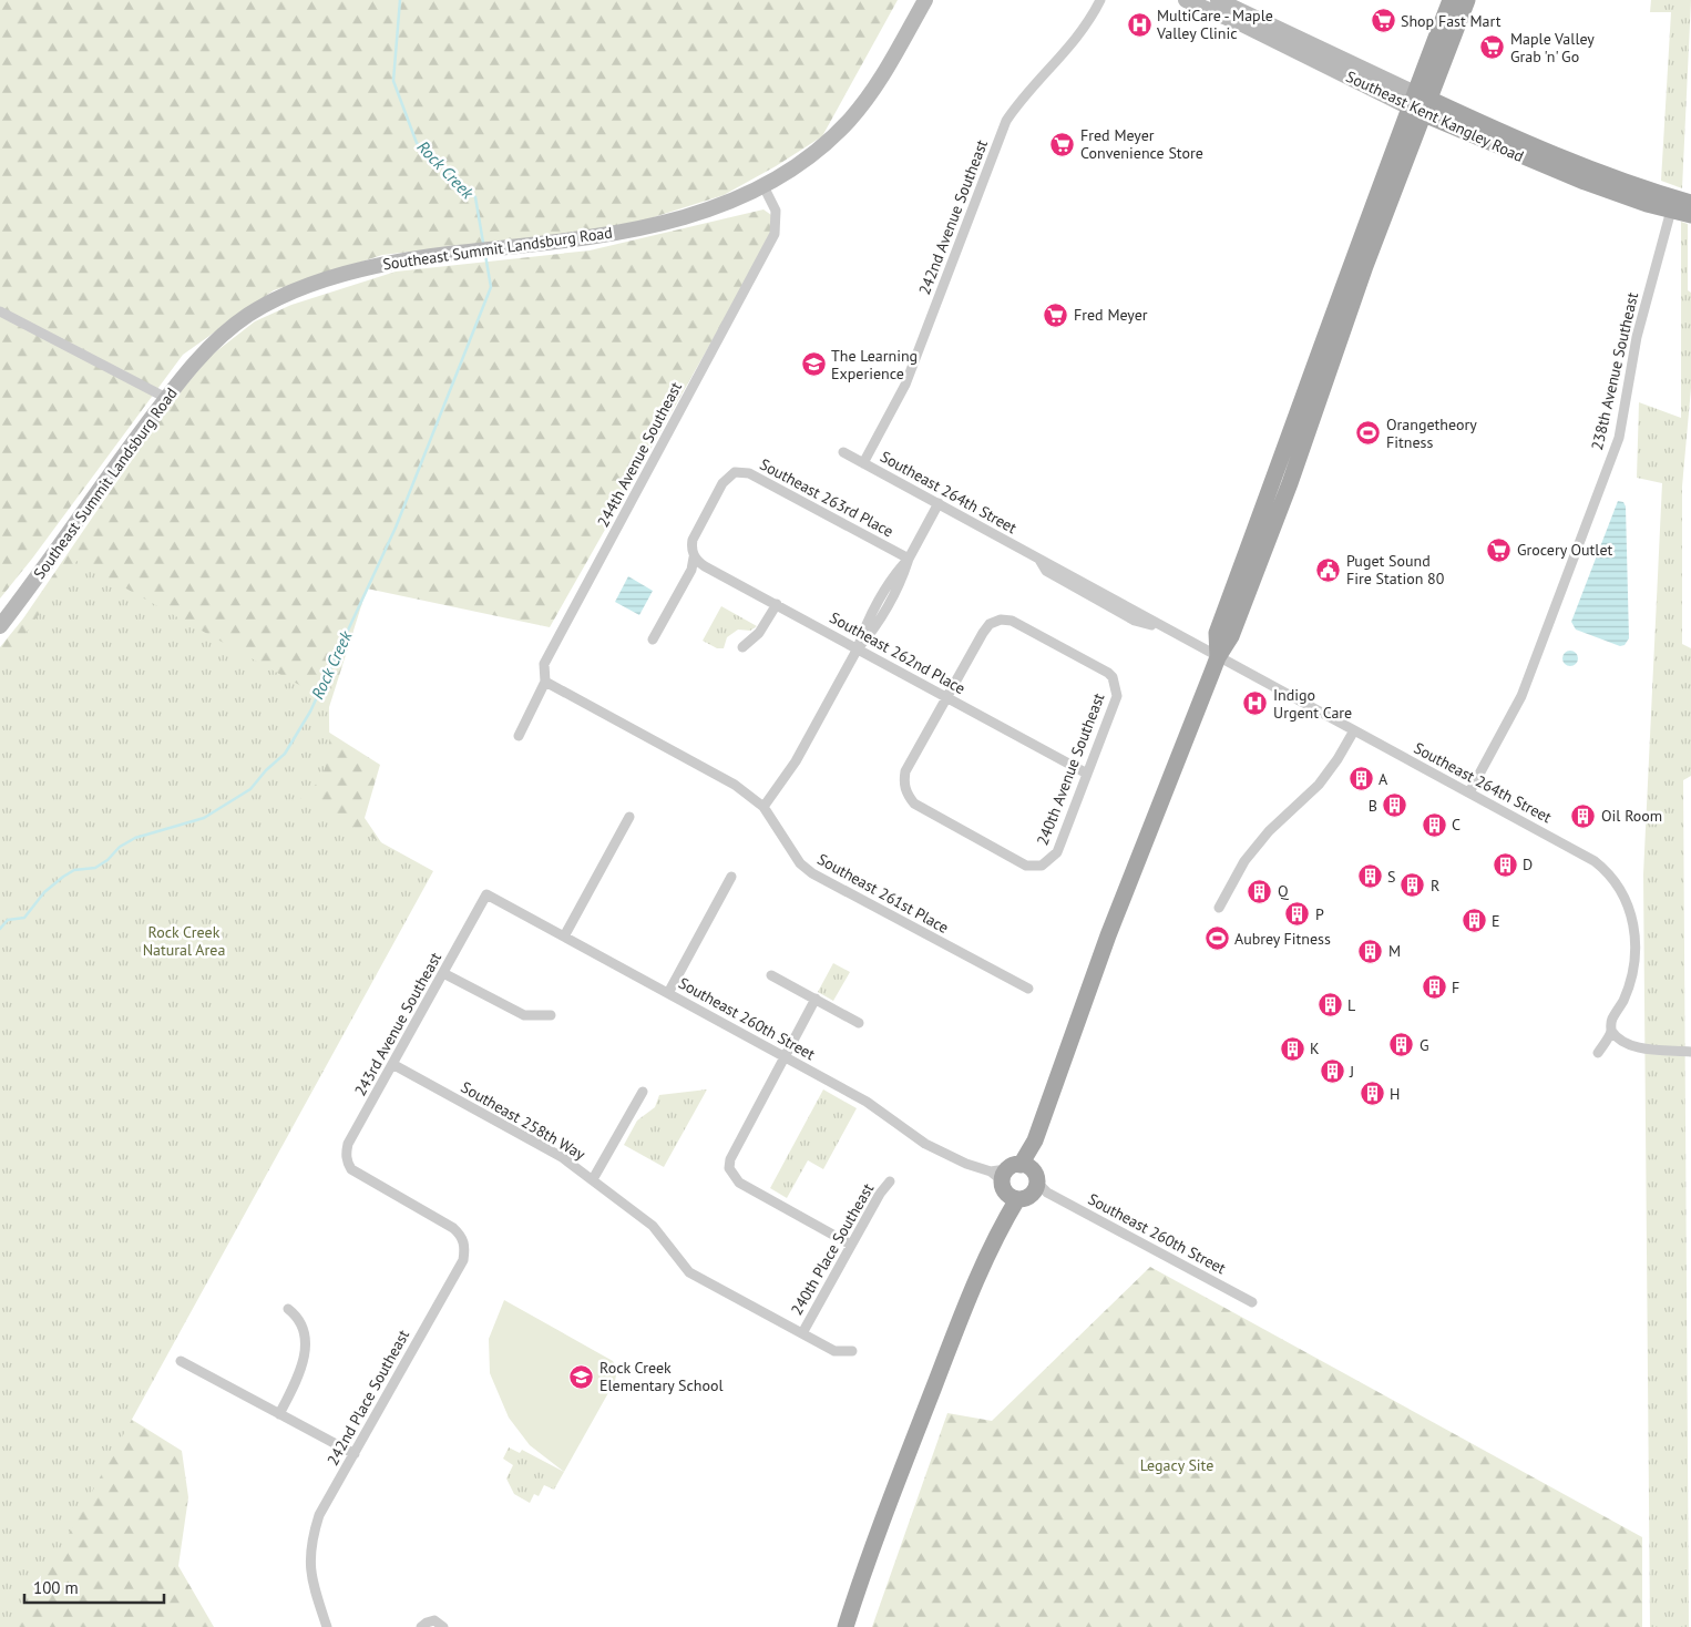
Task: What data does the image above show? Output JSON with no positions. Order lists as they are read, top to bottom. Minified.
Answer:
{"streets":{"main road":["Southeast Kent Kangley Road"],"street":["242nd Avenue Southeast","Southeast Summit Landsburg Road","238th Avenue Southeast","244th Avenue Southeast","Southeast 264th Street","Southeast 263rd Place","Southeast 262nd Place","240th Avenue Southeast","Southeast 261st Place","Southeast 260th Street","243rd Avenue Southeast","Southeast 258th Way","240th Place Southeast","242nd Place Southeast"]},"crossings":[["Southeast Kent Kangley Road","238th Avenue Southeast"],["242nd Avenue Southeast","Southeast 264th Street"],["Southeast Summit Landsburg Road","244th Avenue Southeast"],["238th Avenue Southeast","Southeast 264th Street"],["244th Avenue Southeast","Southeast 261st Place"],["Southeast 263rd Place","Southeast 262nd Place"],["Southeast 262nd Place","240th Avenue Southeast"],["Southeast 260th Street","243rd Avenue Southeast"],["243rd Avenue Southeast","Southeast 258th Way"],["243rd Avenue Southeast","242nd Place Southeast"],["Southeast 258th Way","240th Place Southeast"]],"water":["Rock Creek"],"parks":["Rock Creek Natural Area","Legacy Site"],"places":{"supermarket":["Shop Fast Mart","Maple Valley Grab 'n' Go","Fred Meyer Convenience Store","Fred Meyer","Grocery Outlet"],"hospital":["MultiCare - Maple Valley Clinic","Indigo Urgent Care"],"school or university":["The Learning Experience","Rock Creek Elementary School"],"sports":["Orangetheory Fitness","Aubrey Fitness"],"public building":["Puget Sound Fire Station 80"],"building":["A","B","Oil Room","C","D","S","R","Q","P","E","M","F","L","G","K","J","H"]},"scale_bar":"100 m"}
